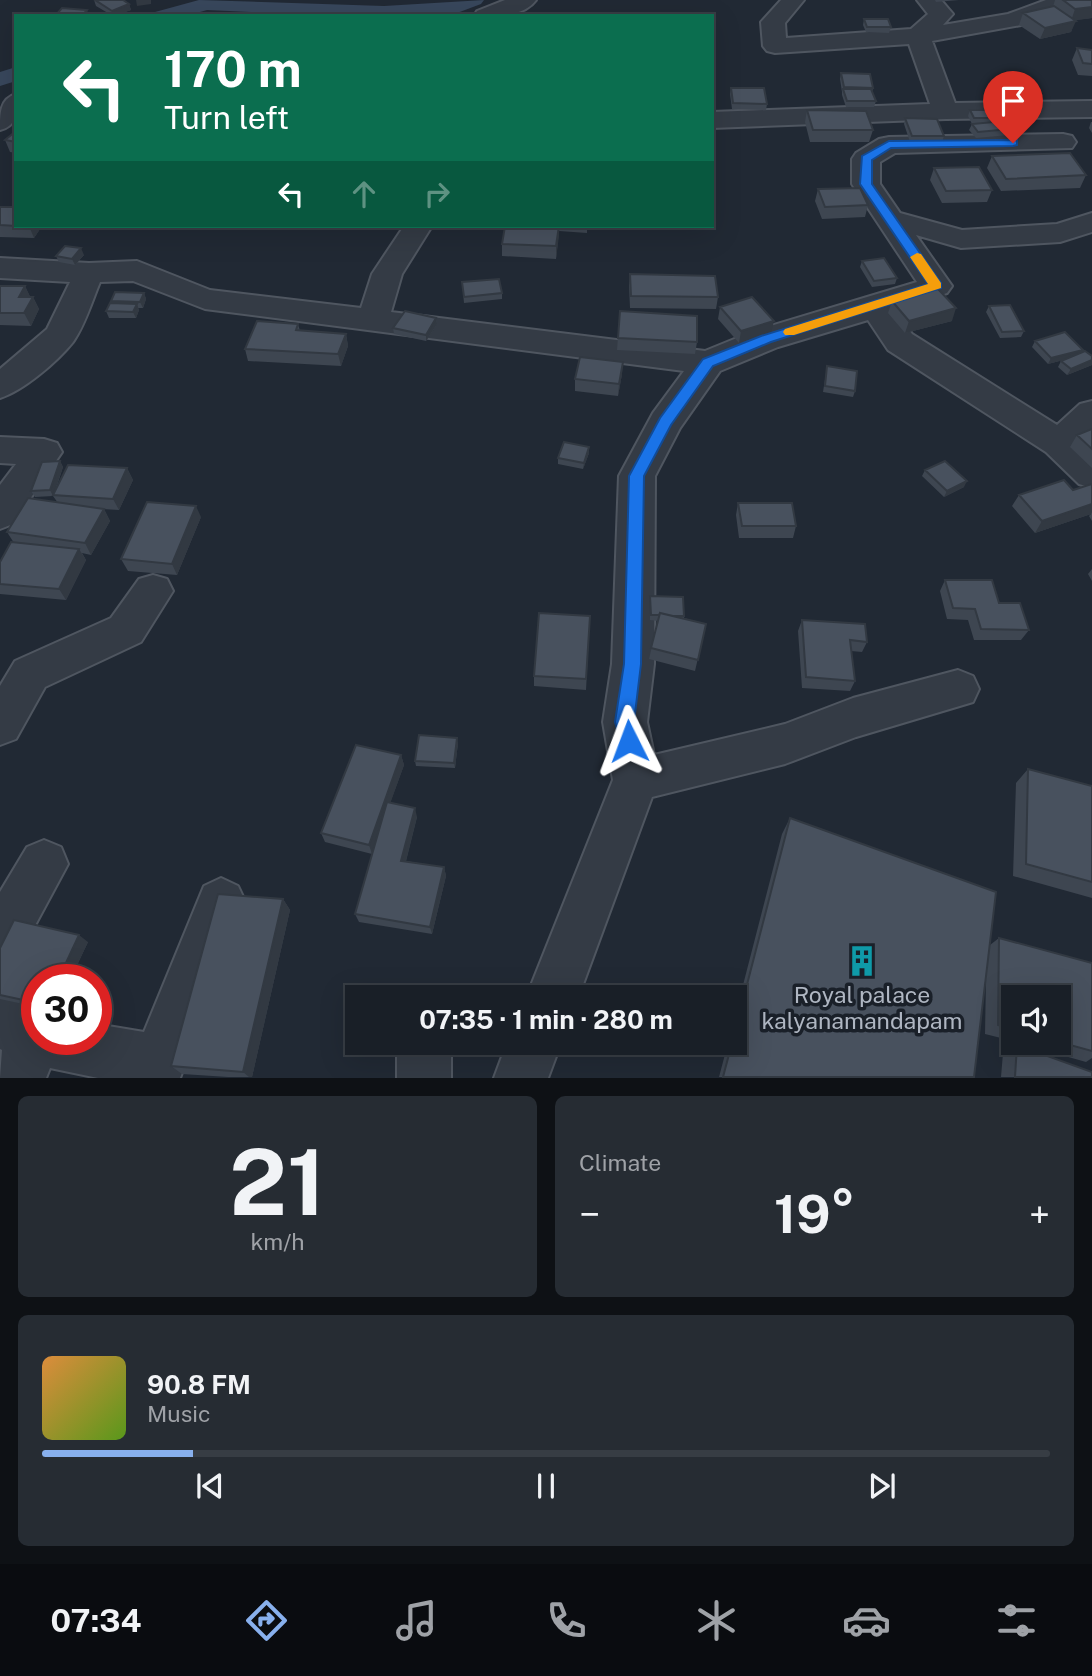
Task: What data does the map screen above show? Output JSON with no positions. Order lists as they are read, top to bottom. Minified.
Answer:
{"places":{"building":["Royal palace kalyanamandapam"]},"page":{"turn":["170 m","Turn left"],"limit":"30","trip":"07:35 · 1 min · 280 m","tile":[["21","km/h"],"Climate"],"heat":["−","19°","+"],"song":["90.8 FM","Music"],"tabs":"07:34"}}
